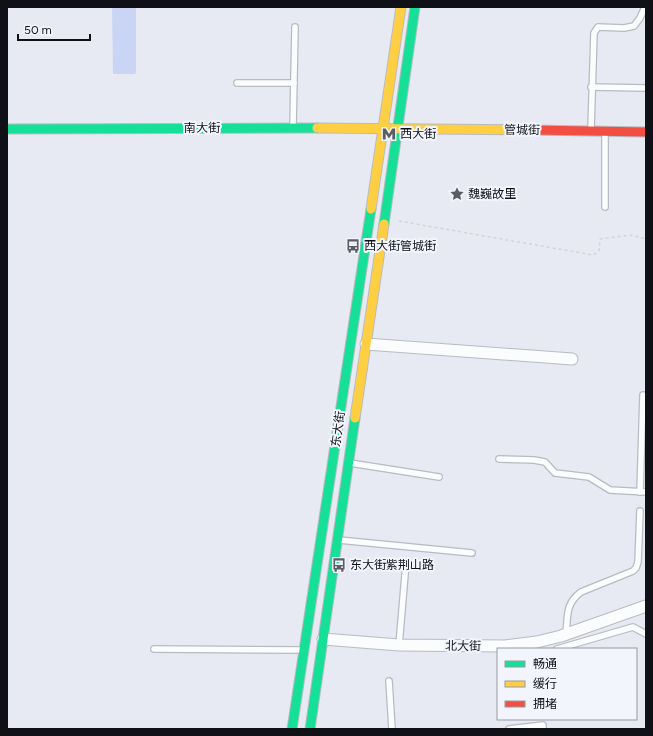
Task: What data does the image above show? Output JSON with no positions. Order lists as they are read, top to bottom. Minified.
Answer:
{"streets":{"main road":["南大街","管城街","东大街"],"street":["北大街"]},"crossings":[["南大街","管城街"],["南大街","东大街"],["管城街","东大街"],["东大街","北大街"]],"places":{"metro station":["西大街"],"place":["魏巍故里"],"bus stop":["西大街管城街","东大街紫荆山路"]},"legend":["畅通","缓行","拥堵"],"scale_bar":"50 m"}
